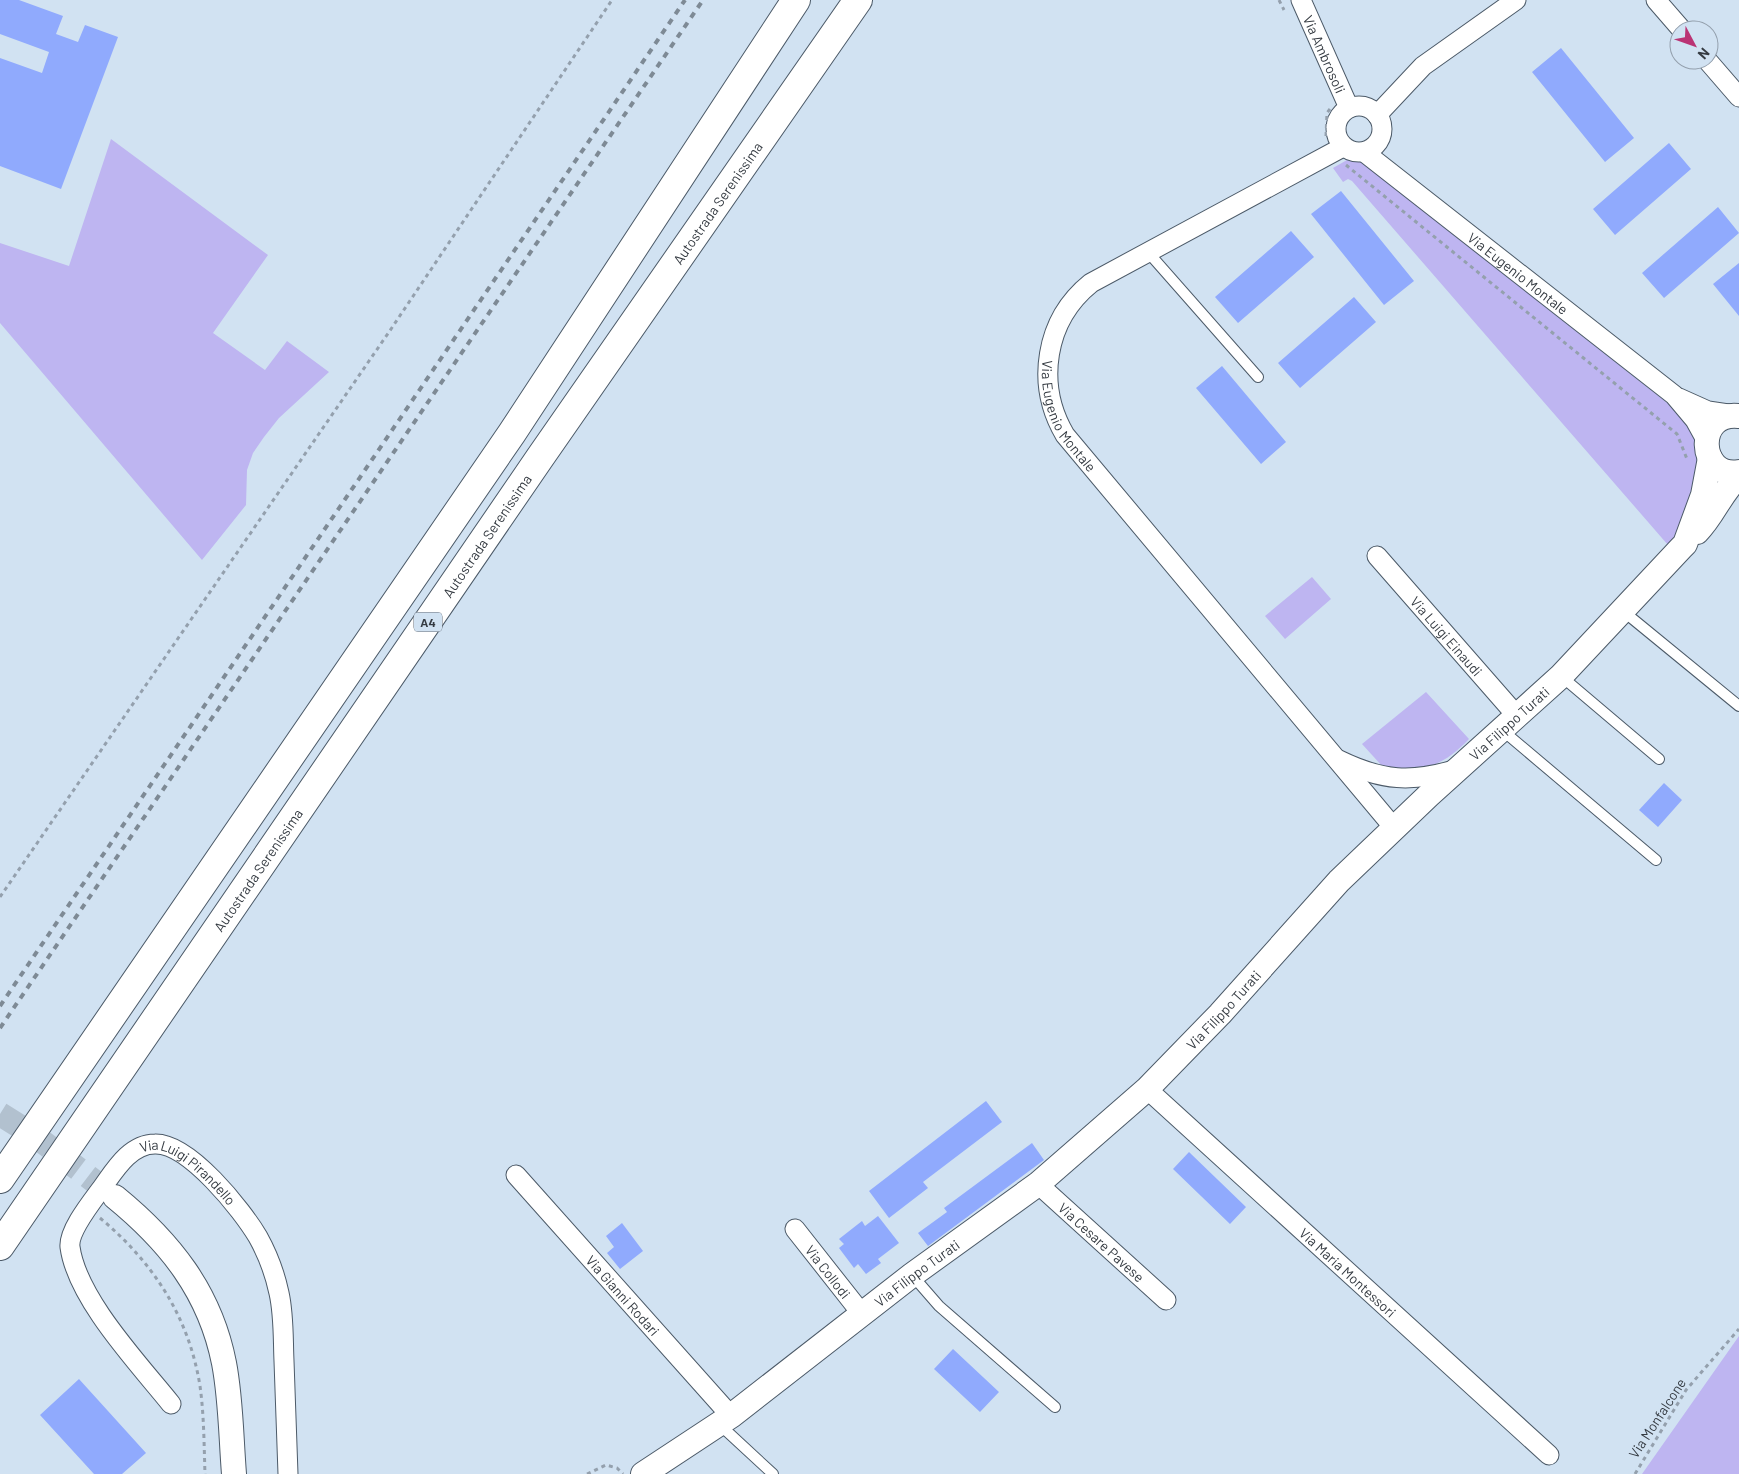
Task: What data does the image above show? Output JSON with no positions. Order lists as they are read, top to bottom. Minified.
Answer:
{"streets":{"highway":["Autostrada Serenissima","A4"],"street":["Via Ambrosoli","Via Eugenio Montale","Via Luigi Einaudi","Via Filippo Turati","Via Luigi Pirandello","Via Cesare Pavese","Via Collodi","Via Maria Montessori","Via Gianni Rodari"],"path":["Via Monfalcone"]},"crossings":[["Via Ambrosoli","Via Eugenio Montale"],["Via Eugenio Montale","Via Filippo Turati"],["Via Luigi Einaudi","Via Filippo Turati"],["Via Filippo Turati","Via Cesare Pavese"],["Via Filippo Turati","Via Collodi"],["Via Filippo Turati","Via Maria Montessori"],["Via Filippo Turati","Via Gianni Rodari"]],"north":"bottom right"}
